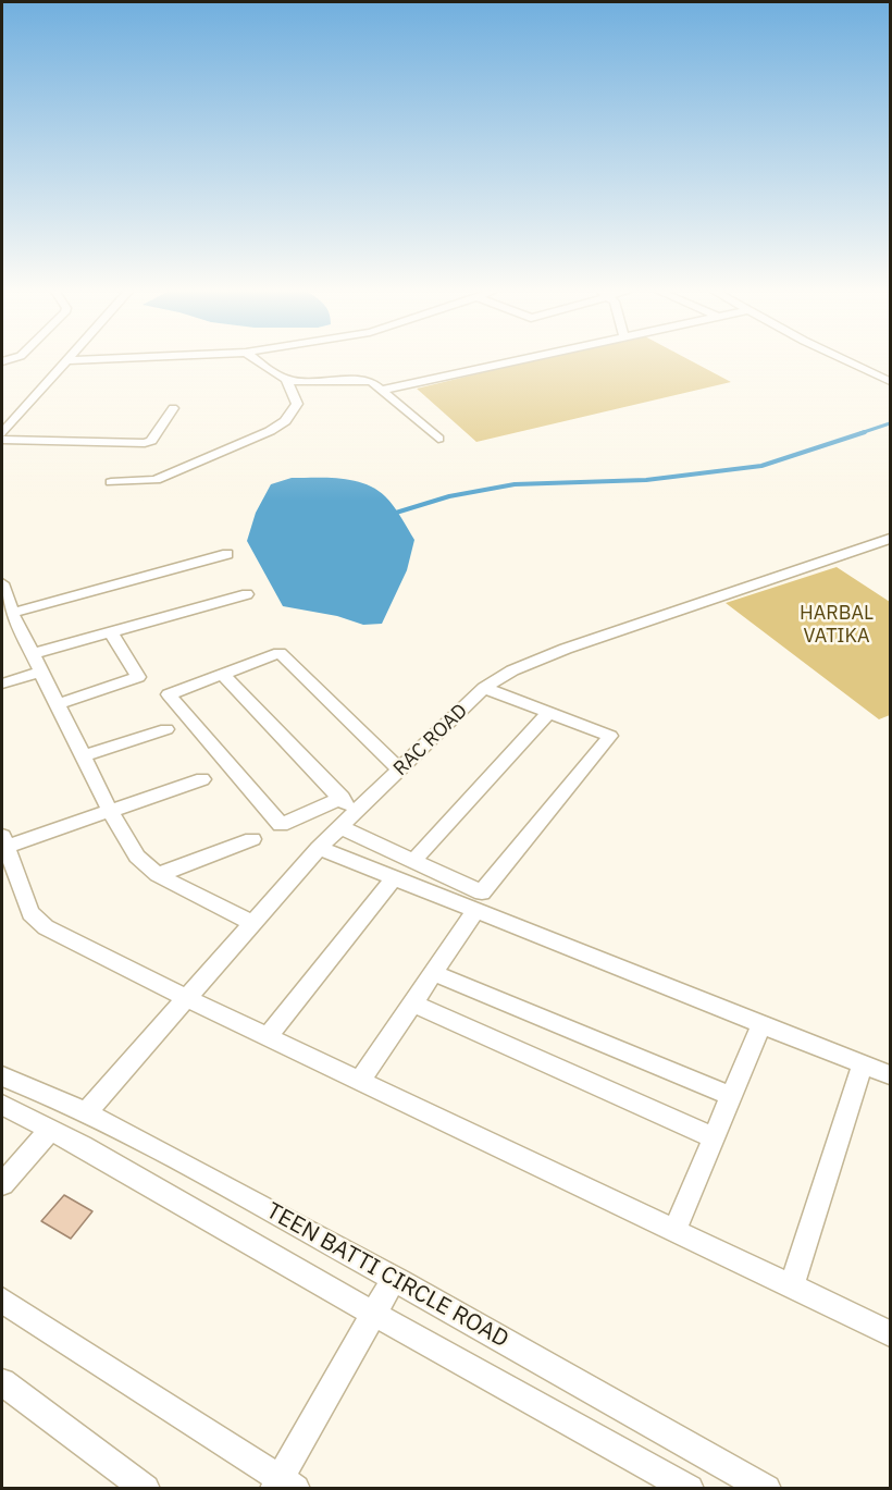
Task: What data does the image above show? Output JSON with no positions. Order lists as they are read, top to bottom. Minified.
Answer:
{"streets":{"street":["RAC ROAD","TEEN BATTI CIRCLE ROAD"]},"crossings":[["RAC ROAD","TEEN BATTI CIRCLE ROAD"]],"parks":["HARBAL VATIKA"]}
